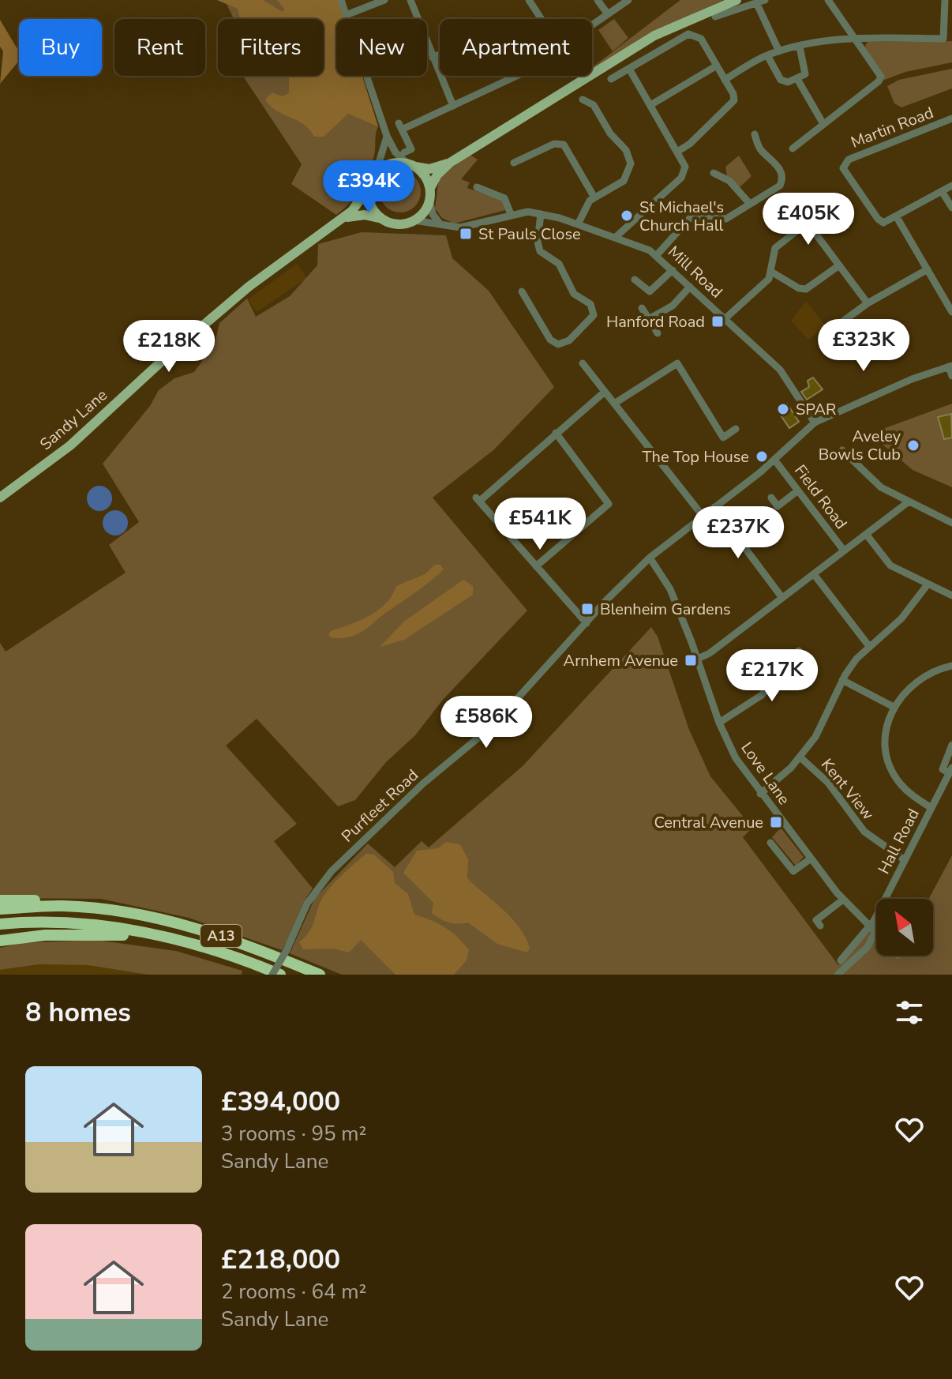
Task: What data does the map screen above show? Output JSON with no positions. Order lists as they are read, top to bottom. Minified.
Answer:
{"streets":{"highway":["A13"],"main road":["Sandy Lane"],"street":["Martin Road","Mill Road","Field Road","Love Lane","Kent View","Purfleet Road","Hall Road"]},"crossings":[["Mill Road","Sandy Lane"],["Love Lane","Purfleet Road"],["Love Lane","Hall Road"],["Kent View","Hall Road"]],"places":{"other":["St Michael's Church Hall","SPAR","Aveley Bowls Club","The Top House"],"transit":["St Pauls Close","Hanford Road","Blenheim Gardens","Arnhem Avenue","Central Avenue"]},"north":"top left","page":{"chip":["Buy","Rent","Filters","New","Apartment"],"price":["£394K","£405K","£323K","£218K","£541K","£237K","£217K","£586K"],"heading":"8 homes","list":[{"name":"£394,000","note":"3 rooms · 95 m² · Sandy Lane"},{"name":"£218,000","note":"2 rooms · 64 m² · Sandy Lane"}]}}
